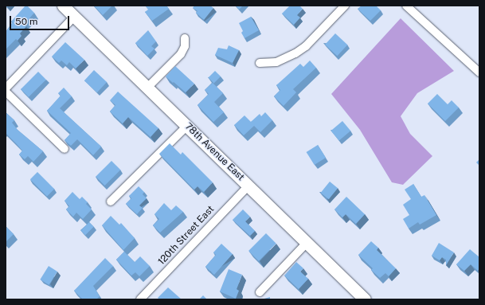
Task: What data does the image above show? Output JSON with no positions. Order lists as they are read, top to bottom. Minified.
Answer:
{"streets":{"street":["78th Avenue East","120th Street East"]},"crossings":[["78th Avenue East","120th Street East"]],"scale_bar":"50 m"}
